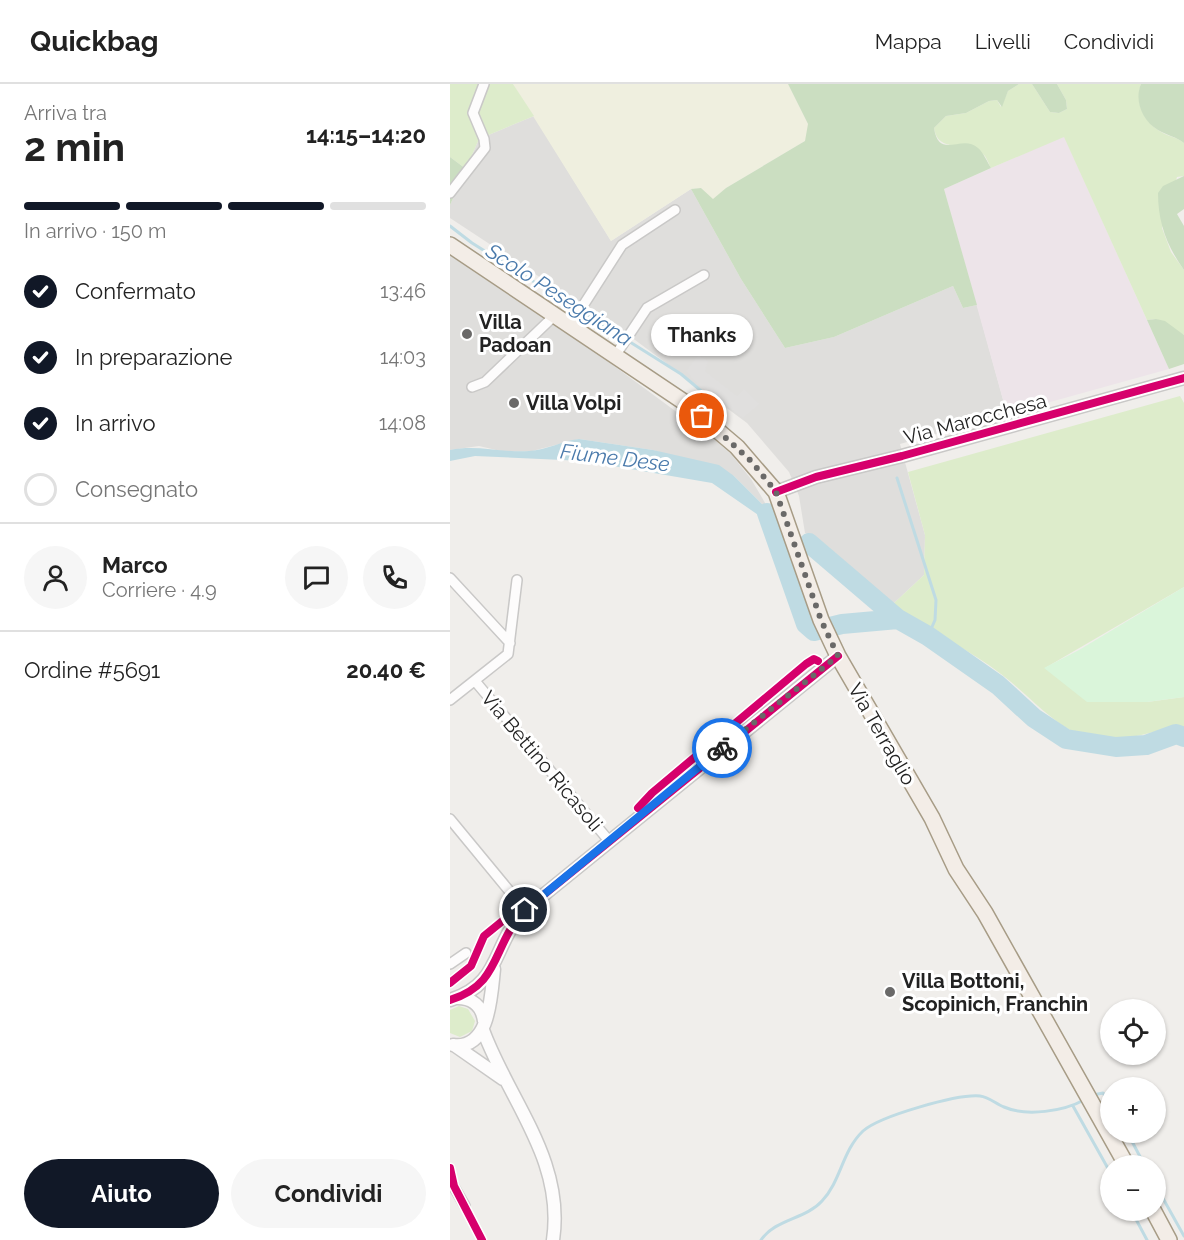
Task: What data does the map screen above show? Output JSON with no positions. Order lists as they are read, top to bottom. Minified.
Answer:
{"streets":{"main road":["Via Terraglio"],"street":["Via Marocchesa","Via Bettino Ricasoli"]},"crossings":[["Via Marocchesa","Via Terraglio"]],"water":["Scolo Peseggiana","Fiume Dese"],"places":["Villa Padoan","Villa Volpi","Thanks","Villa Bottoni, Scopinich, Franchin"],"page":{"header":"Quickbag","nav":["Mappa","Livelli","Condividi"],"heading":["2 min","Arriva tra","14:15–14:20"],"panel":["Marco","Corriere · 4.9","Ordine #5691","20.40 €"],"bar":"In arrivo · 150 m","list":[["Confermato","13:46"],["In preparazione","14:03"],["In arrivo","14:08"],"Consegnato"],"bubble":"Thanks","map_buttons":["+","−"],"buttons":["Aiuto","Condividi"]}}
